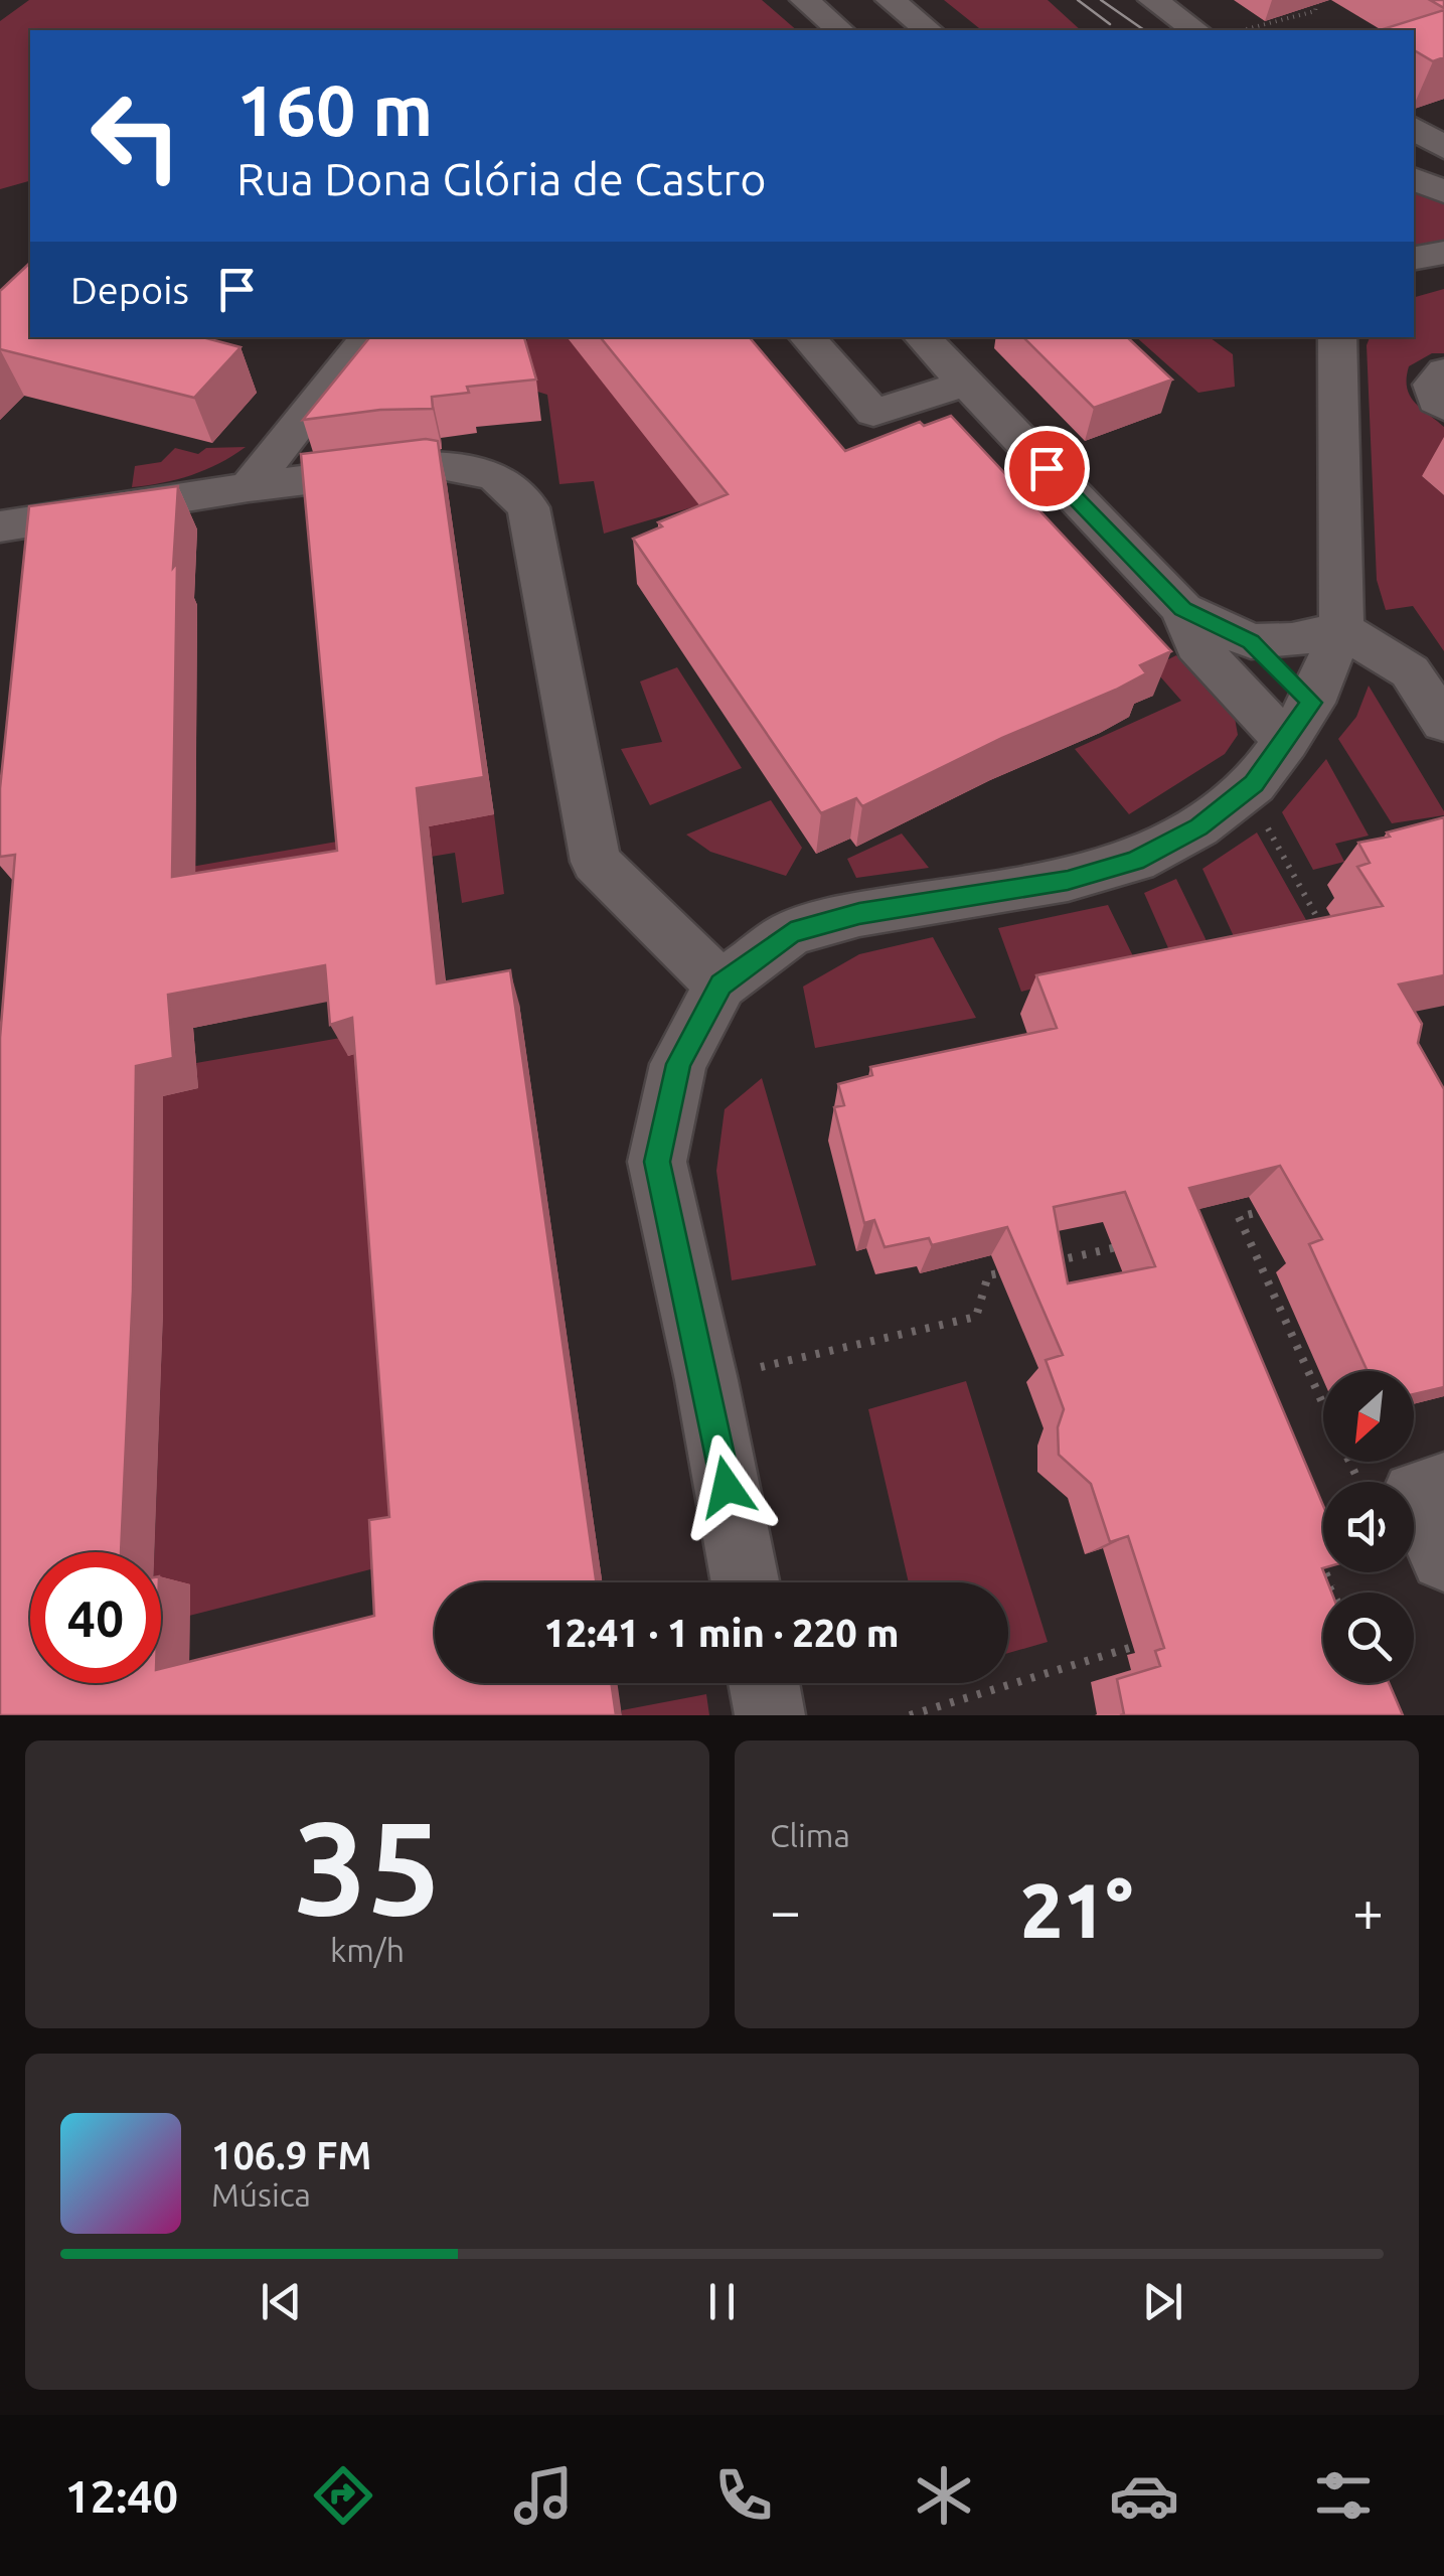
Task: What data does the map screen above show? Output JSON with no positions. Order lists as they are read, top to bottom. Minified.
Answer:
{"north":"bottom left","page":{"turn":["160 m","Rua Dona Glória de Castro"],"then":"Depois","limit":"40","trip":"12:41 · 1 min · 220 m","tile":[["35","km/h"],"Clima"],"heat":["−","21°","+"],"song":["106.9 FM","Música"],"tabs":"12:40"}}
